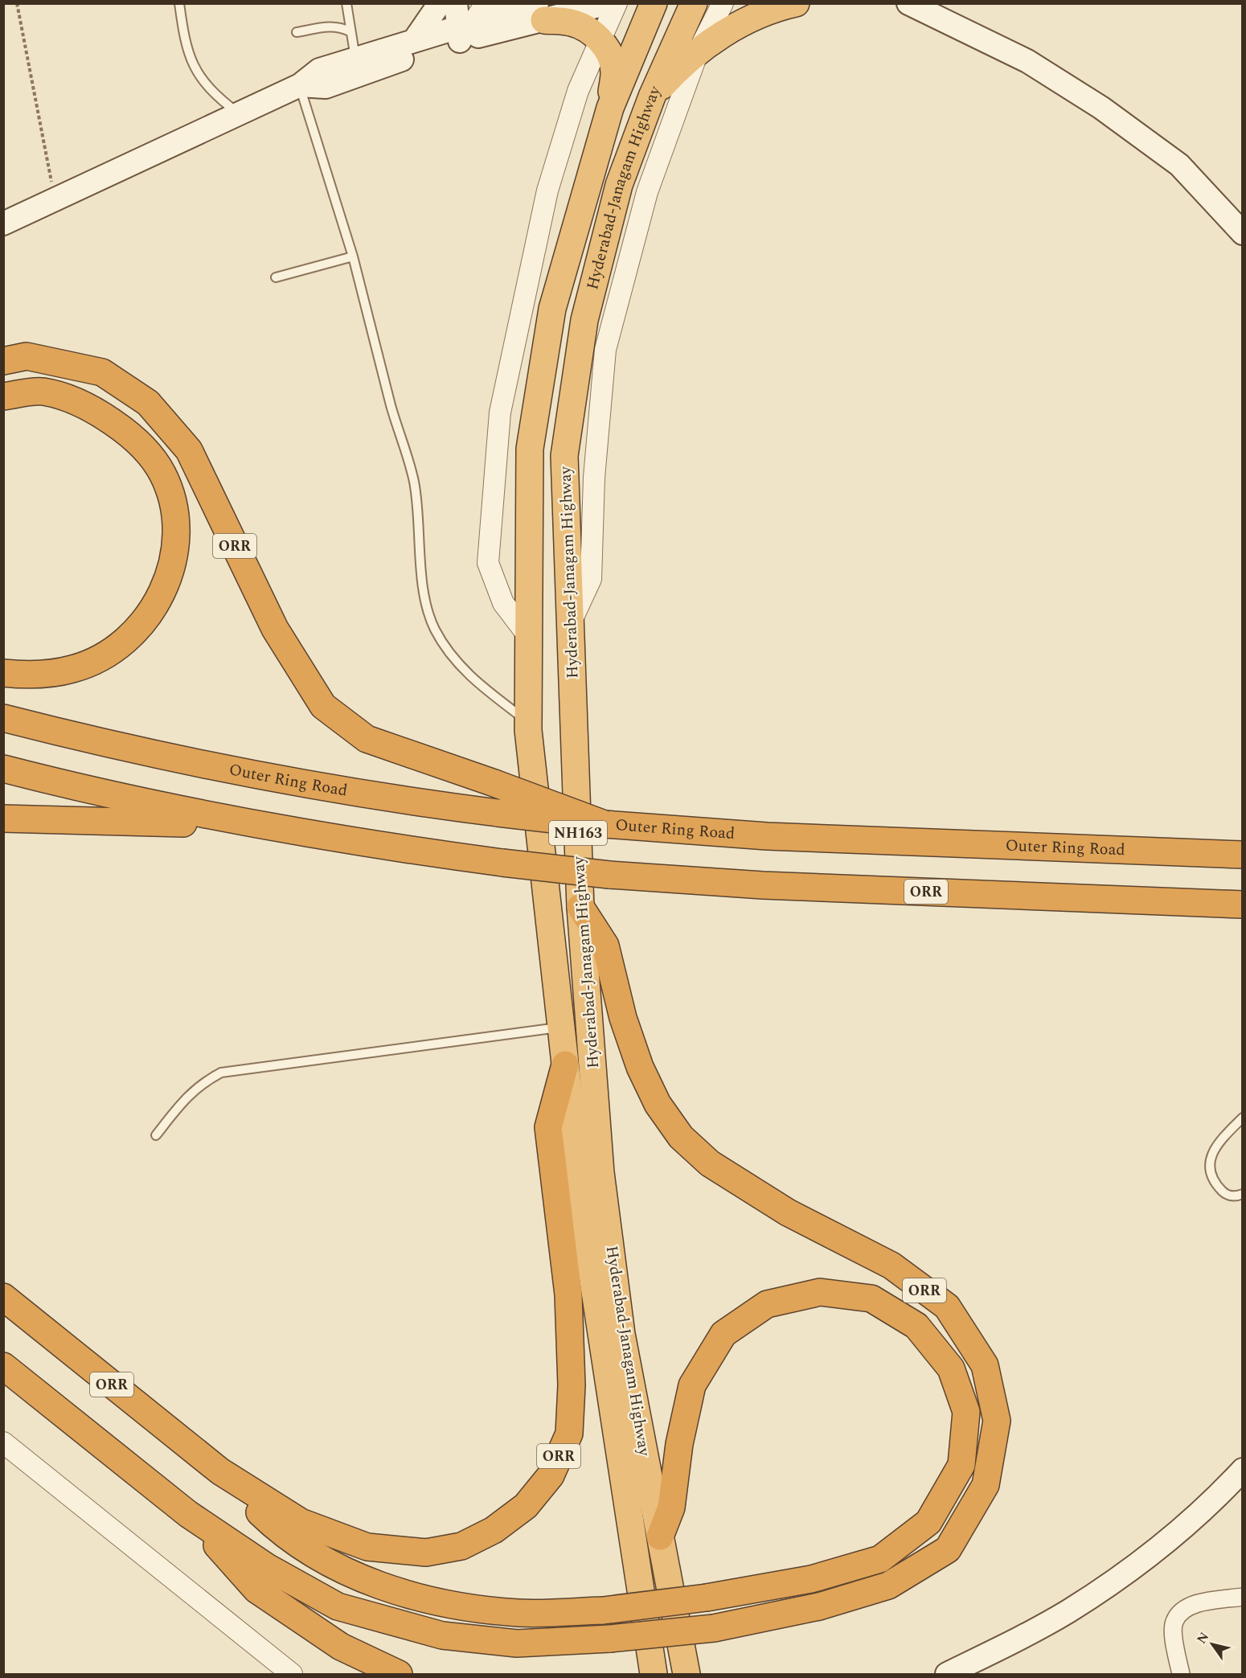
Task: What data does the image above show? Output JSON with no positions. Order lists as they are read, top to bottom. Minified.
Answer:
{"streets":{"highway":["Hyderabad-Janagam Highway","ORR","Outer Ring Road","NH163"]},"crossings":[["Hyderabad-Janagam Highway","ORR"],["ORR","Outer Ring Road"]],"north":"top left"}
